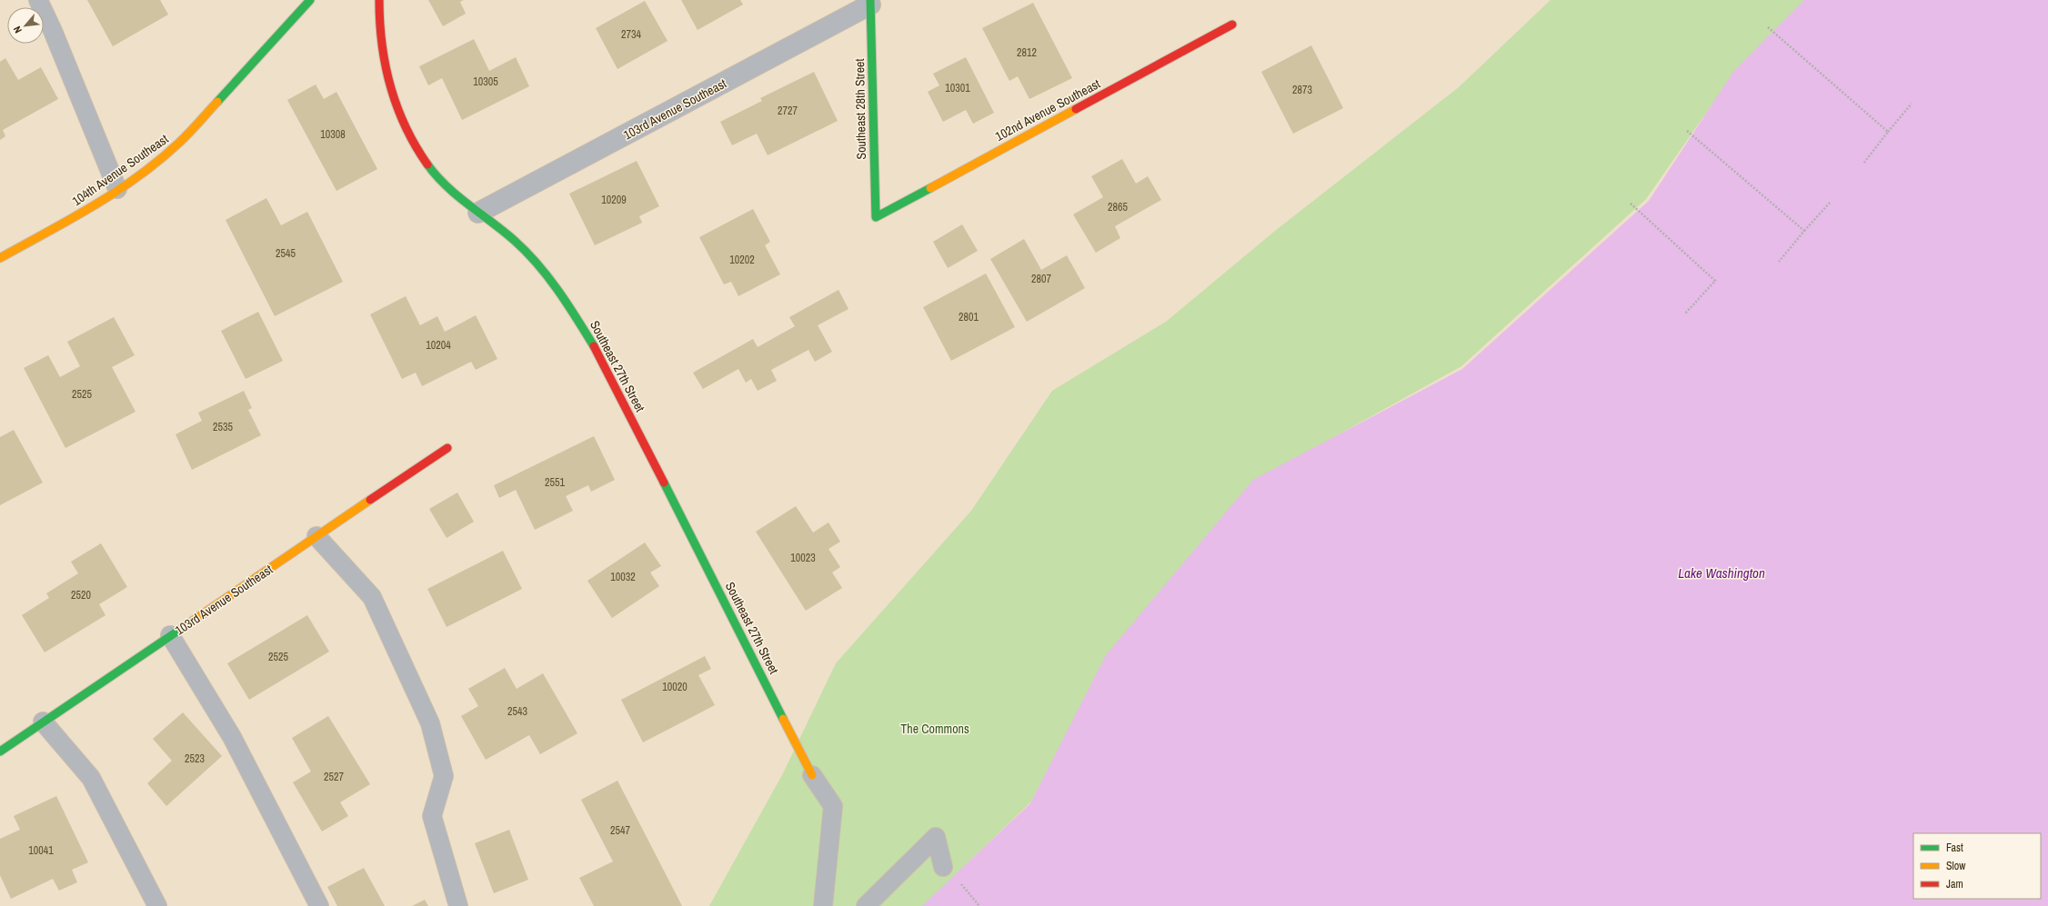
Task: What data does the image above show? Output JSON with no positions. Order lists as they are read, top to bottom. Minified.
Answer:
{"streets":{"street":["103rd Avenue Southeast","Southeast 28th Street","102nd Avenue Southeast","104th Avenue Southeast","Southeast 27th Street"]},"crossings":[["103rd Avenue Southeast","Southeast 28th Street"],["103rd Avenue Southeast","Southeast 27th Street"],["Southeast 28th Street","102nd Avenue Southeast"]],"water":["Lake Washington"],"parks":["The Commons"],"house_numbers":["2734","2812","10305","10301","2873","2727","10308","10209","2865","2545","10202","2807","2801","10204","2525","2535","2551","10023","10032","2520","2525","10020","2543","2523","2527","2547","10041"],"legend":["Fast","Slow","Jam"],"north":"bottom left"}
